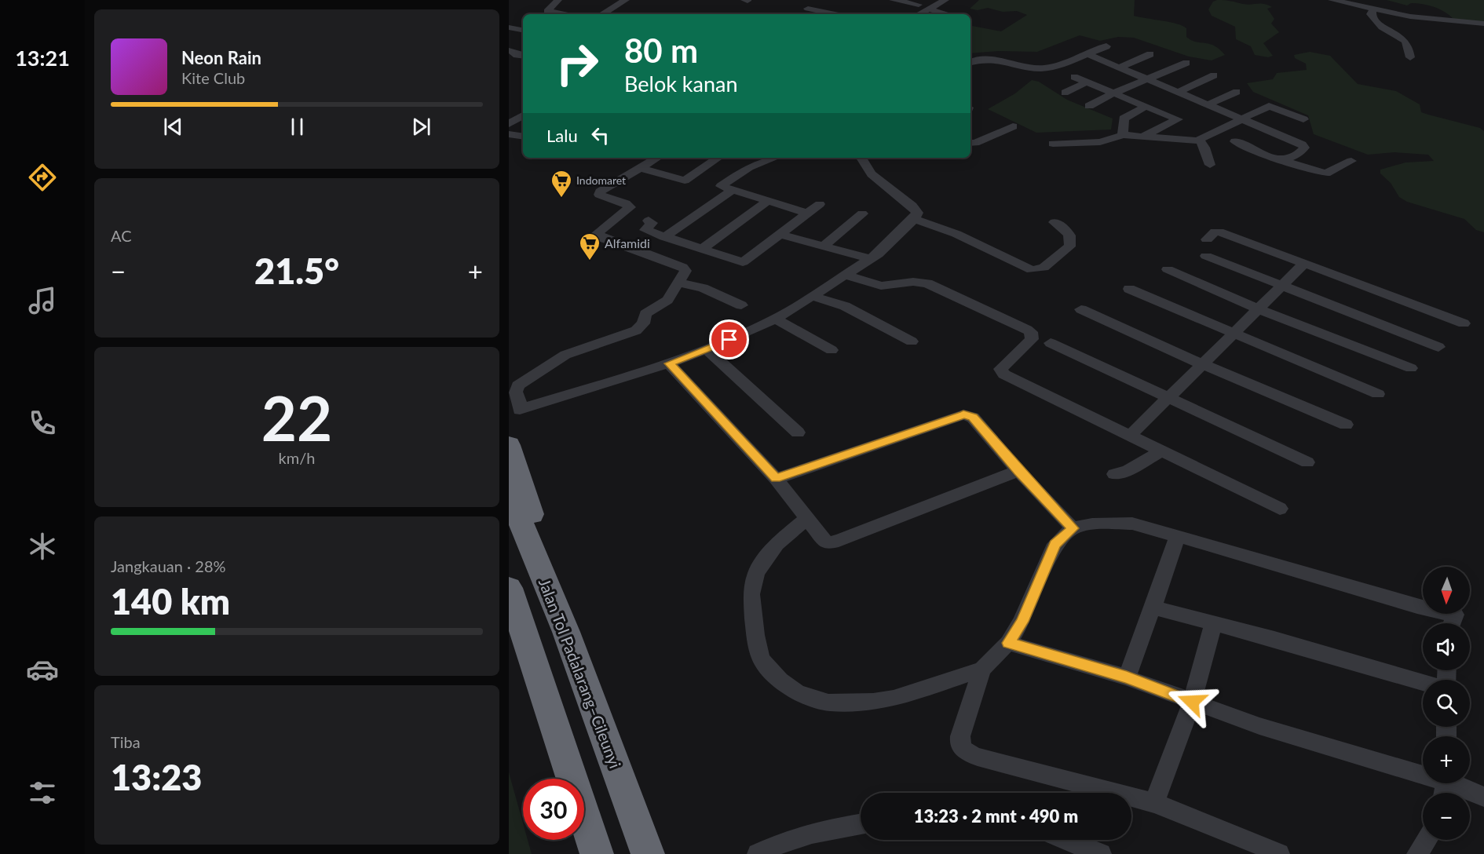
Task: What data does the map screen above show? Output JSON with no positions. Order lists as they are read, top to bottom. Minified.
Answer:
{"streets":{"highway":["Jalan Tol Padalarang–Cileunyi"]},"places":{"supermarket":["Indomaret","Alfamidi"]},"north":"bottom","page":{"tabs":"13:21","turn":["80 m","Belok kanan"],"song":["Neon Rain","Kite Club"],"then":"Lalu","tile":["AC",["22","km/h"],["Jangkauan · 28%","140 km"],["Tiba","13:23"]],"heat":["−","21.5°","+"],"map_buttons":["+","−"],"limit":"30","trip":"13:23 · 2 mnt · 490 m"}}
